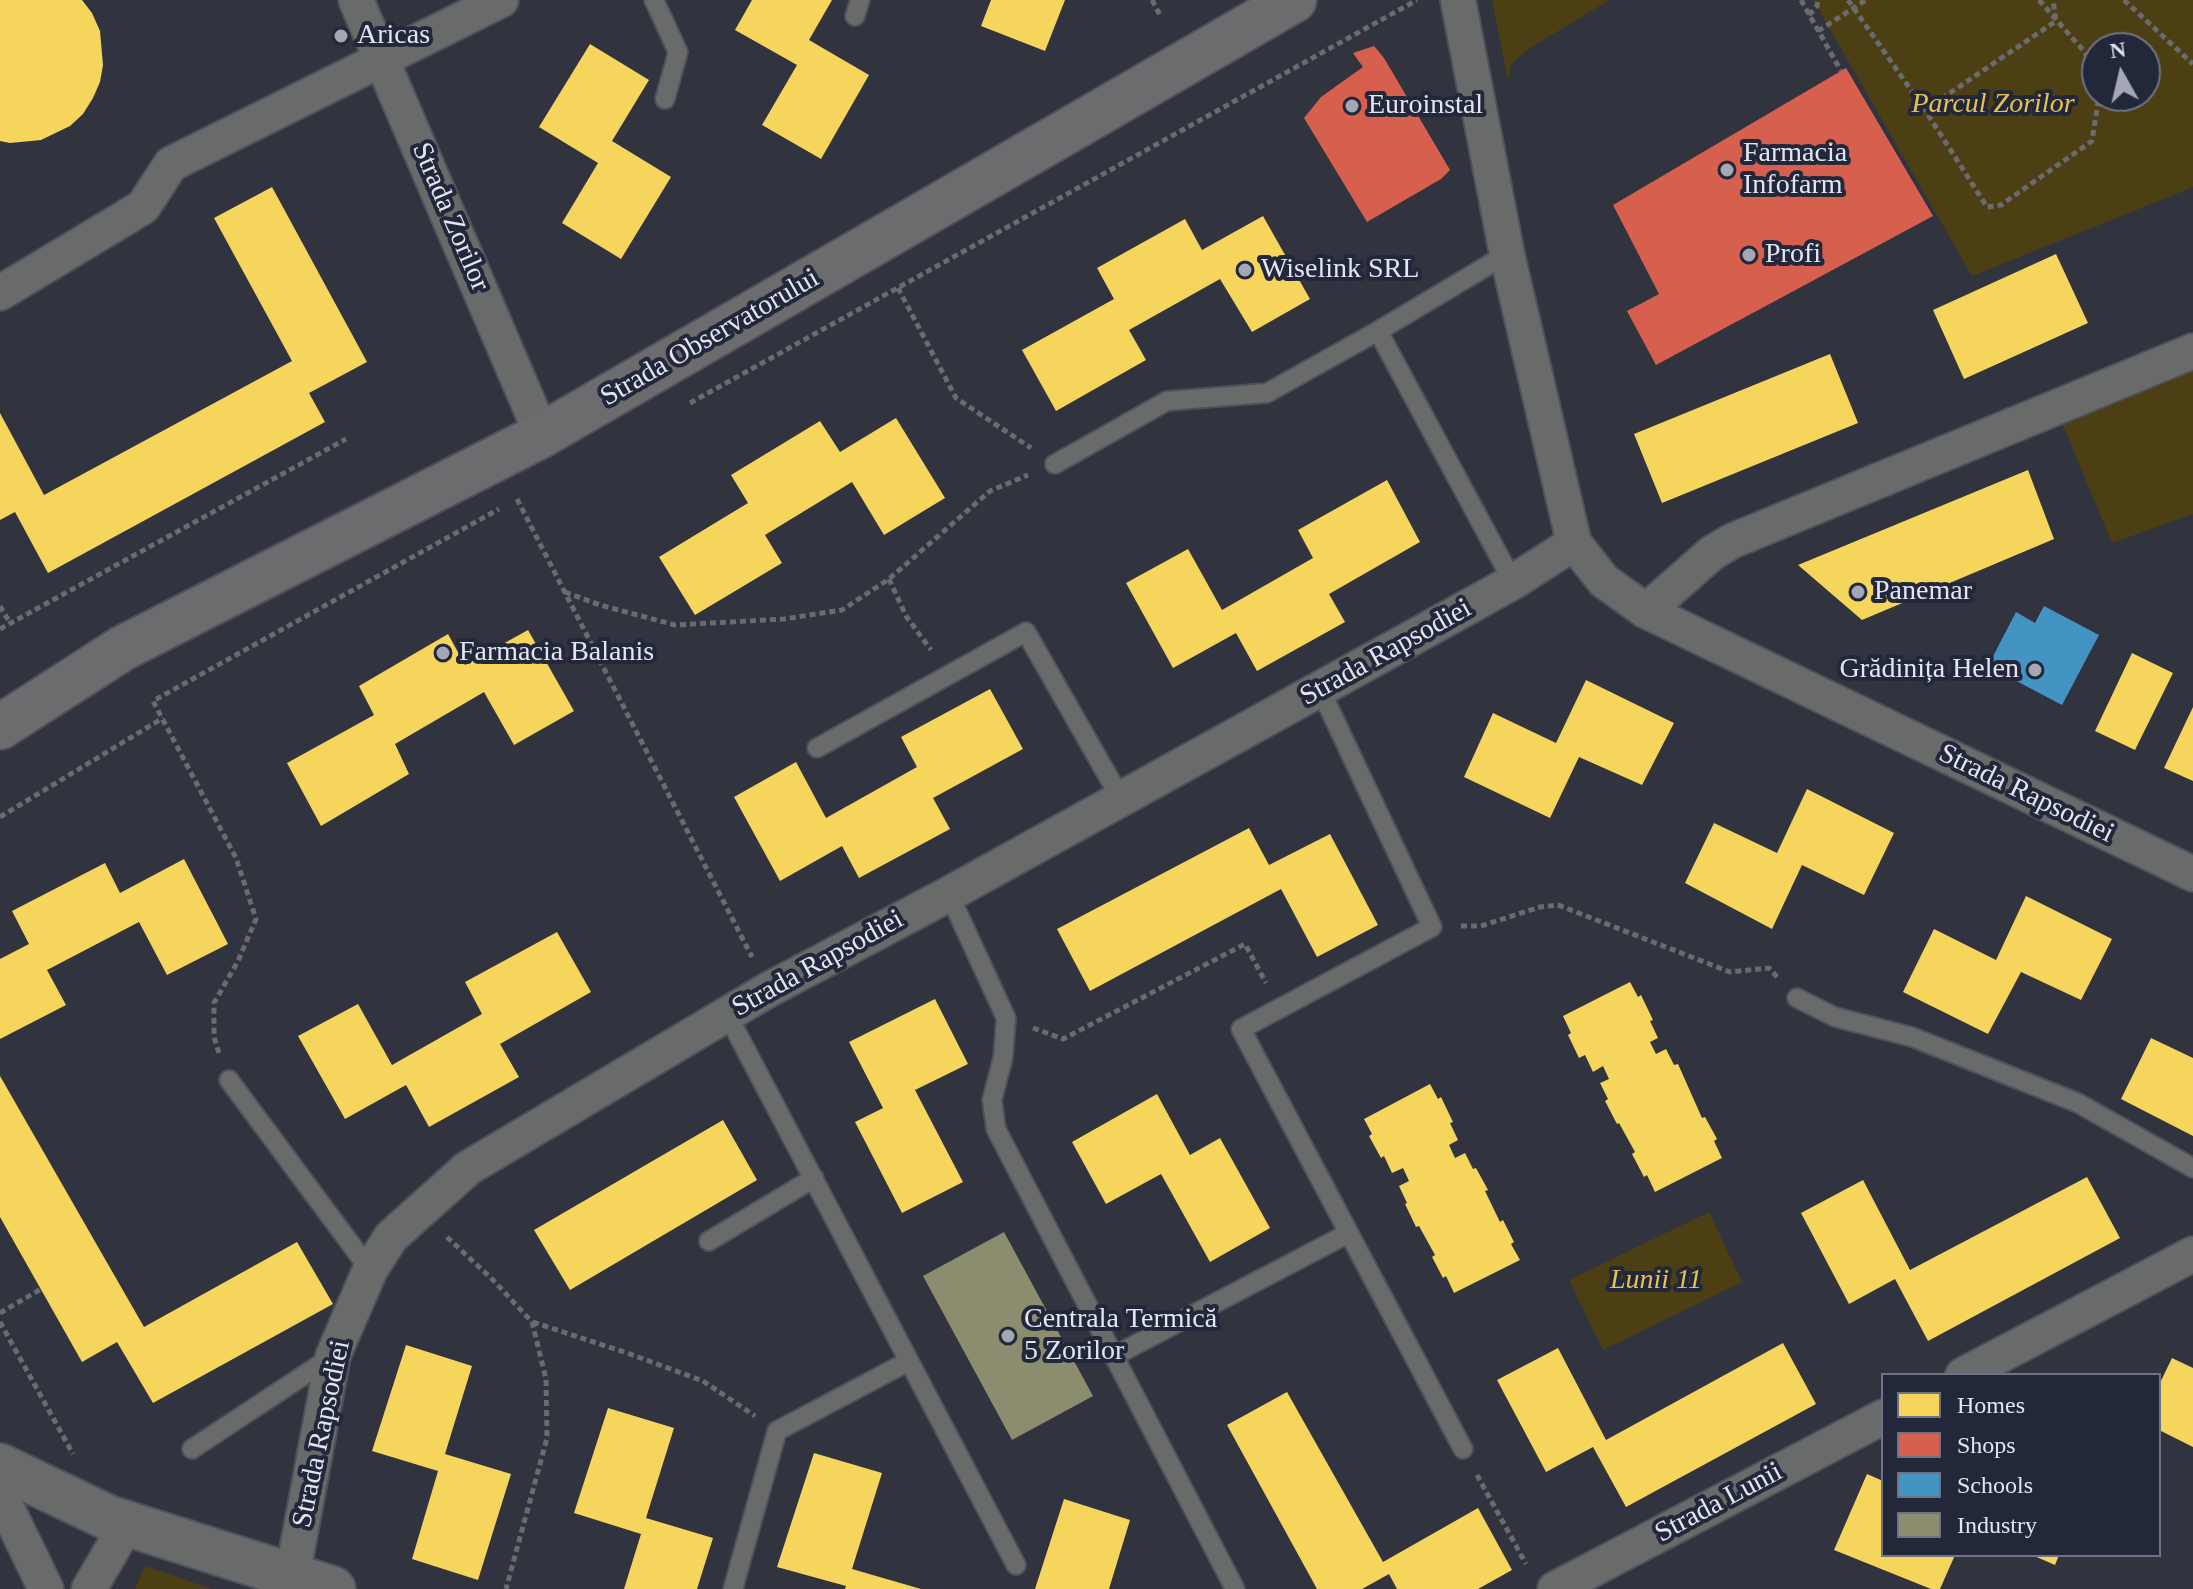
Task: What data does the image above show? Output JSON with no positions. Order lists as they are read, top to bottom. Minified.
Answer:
{"streets":{"main road":["Strada Observatorului"],"street":["Strada Zorilor","Strada Rapsodiei","Strada Lunii"]},"crossings":[["Strada Zorilor","Strada Observatorului"]],"parks":["Parcul Zorilor","Lunii 11"],"places":["Aricas","Euroinstal","Farmacia Infofarm","Profi","Wiselink SRL","Panemar","Farmacia Balanis","Grădinița Helen","Centrala Termică 5 Zorilor"],"legend":["Homes","Shops","Schools","Industry"],"north":"top"}
